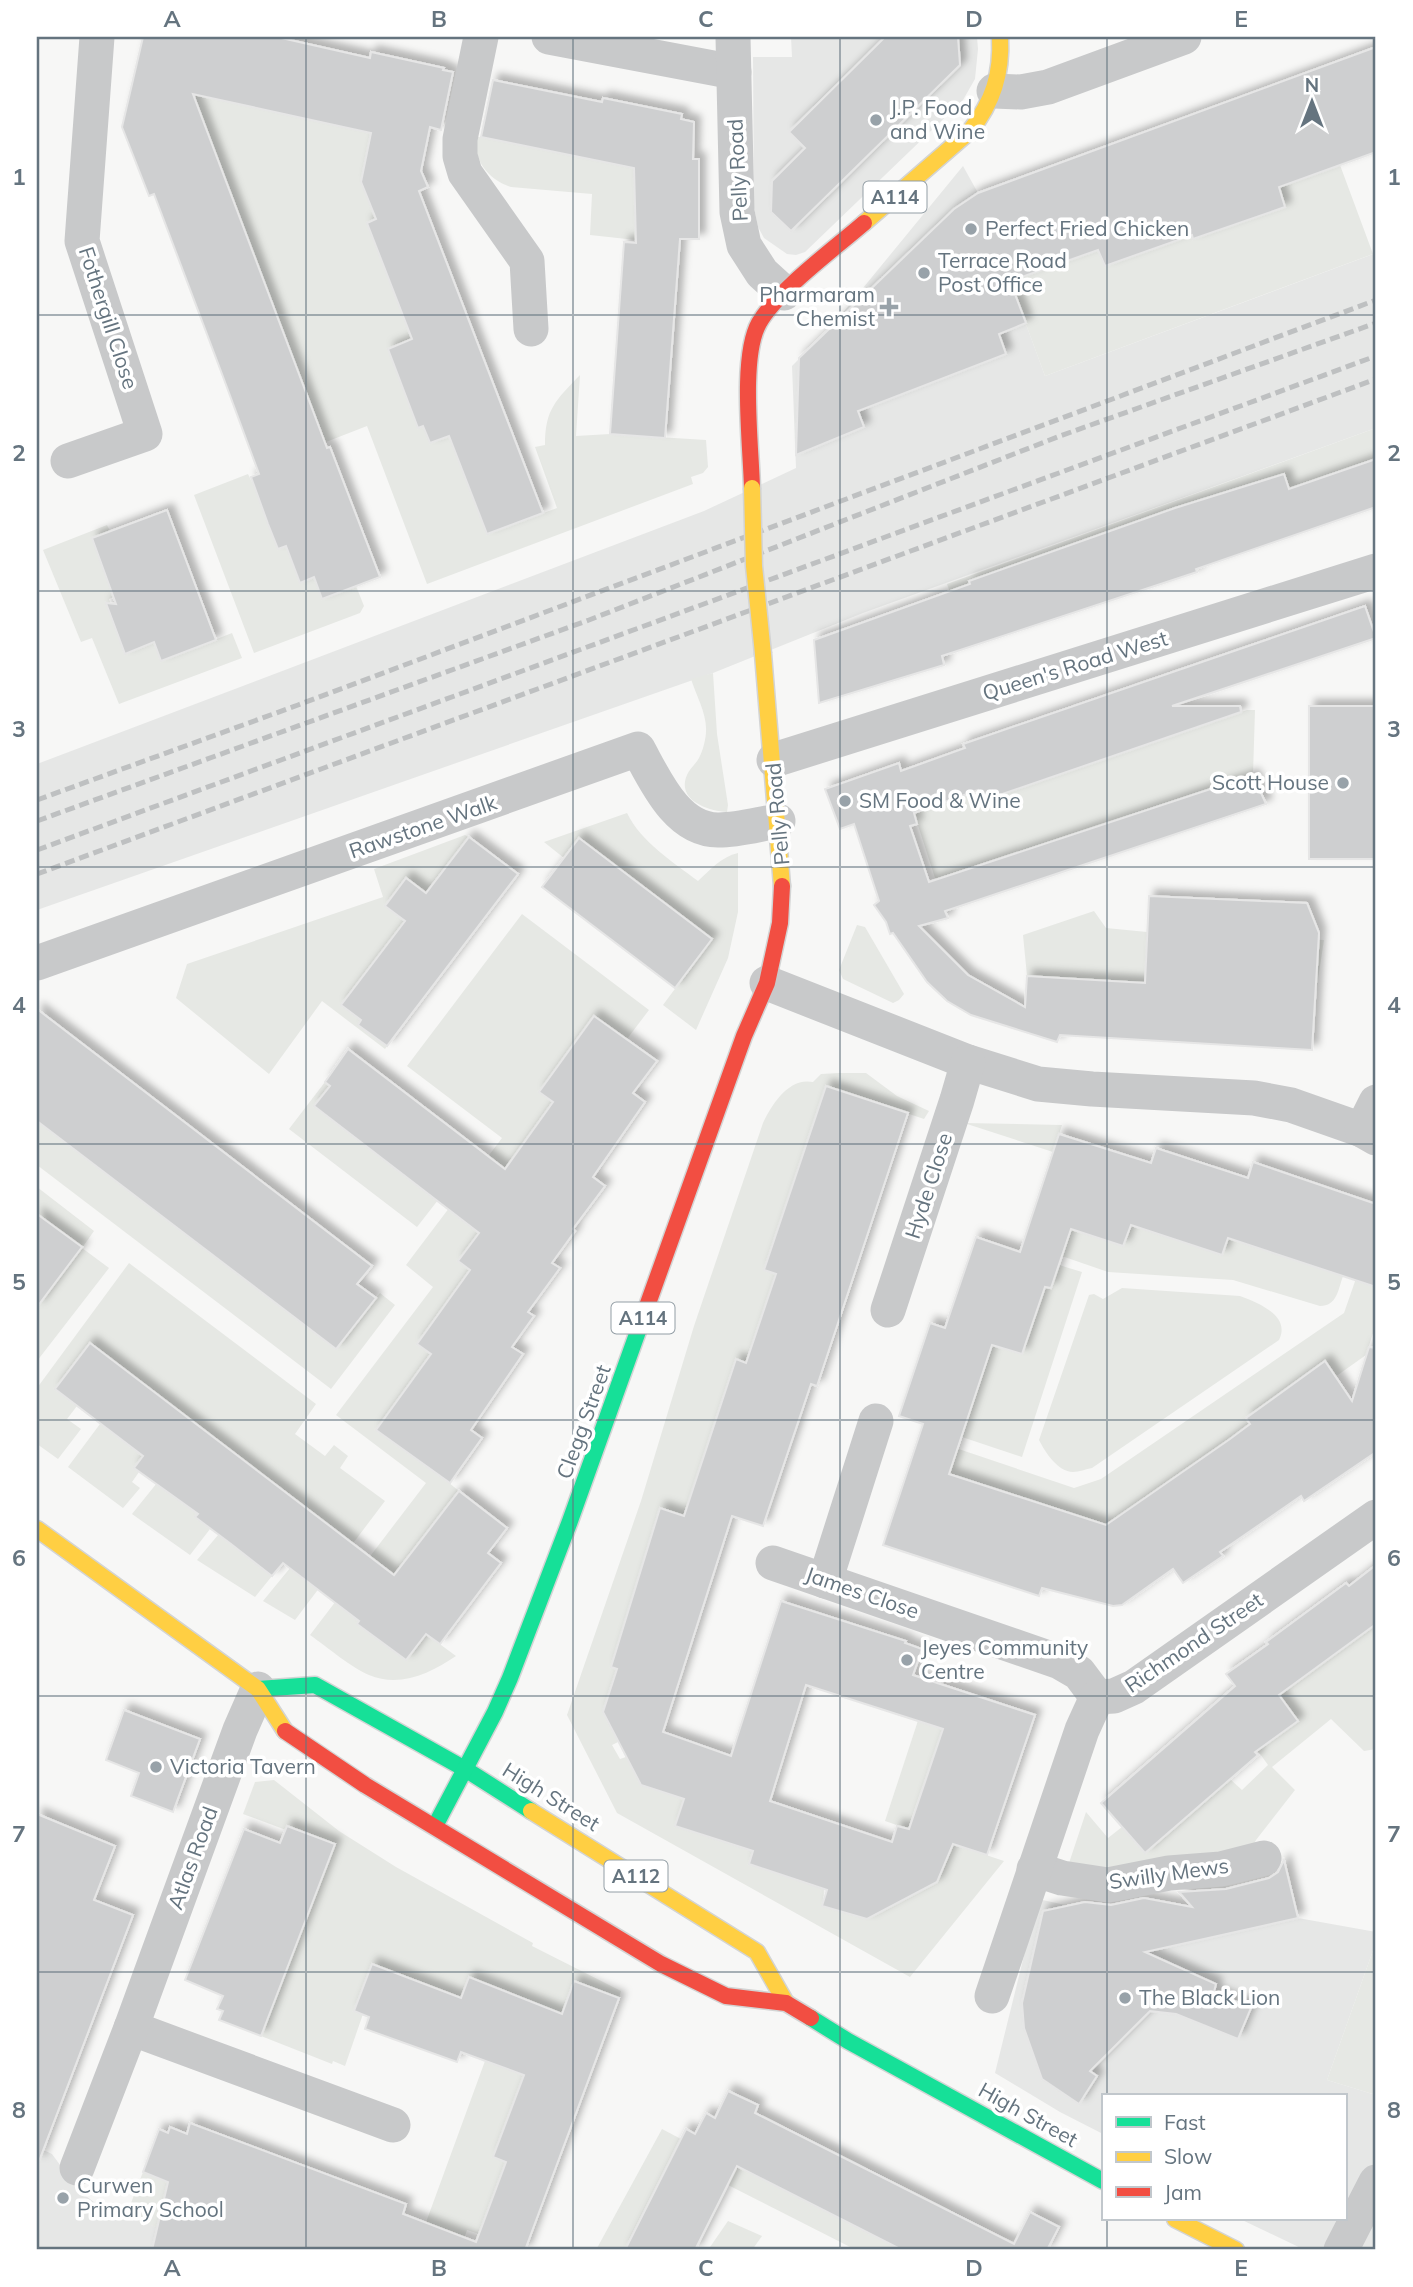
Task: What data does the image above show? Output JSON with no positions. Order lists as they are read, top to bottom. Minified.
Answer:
{"streets":{"main road":["Pelly Road","A114","Clegg Street","High Street","A112"],"street":["Fothergill Close","Queen's Road West","Rawstone Walk","Hyde Close","James Close","Richmond Street","Atlas Road","Swilly Mews"]},"crossings":[["Pelly Road","A114"],["Pelly Road","Queen's Road West"],["Pelly Road","Rawstone Walk"],["Pelly Road","Clegg Street"],["Clegg Street","High Street"],["James Close","Richmond Street"],["Richmond Street","Swilly Mews"],["High Street","Atlas Road"]],"places":{"other":["J.P. Food and Wine","Perfect Fried Chicken","Terrace Road Post Office","Scott House","SM Food & Wine","Jeyes Community Centre","Victoria Tavern","The Black Lion","Curwen Primary School"],"health":["Pharmaram Chemist"]},"legend":["Fast","Slow","Jam"],"north":"top","grid":{"columns":["A","B","C","D","E"],"rows":["1","2","3","4","5","6","7","8"]}}
